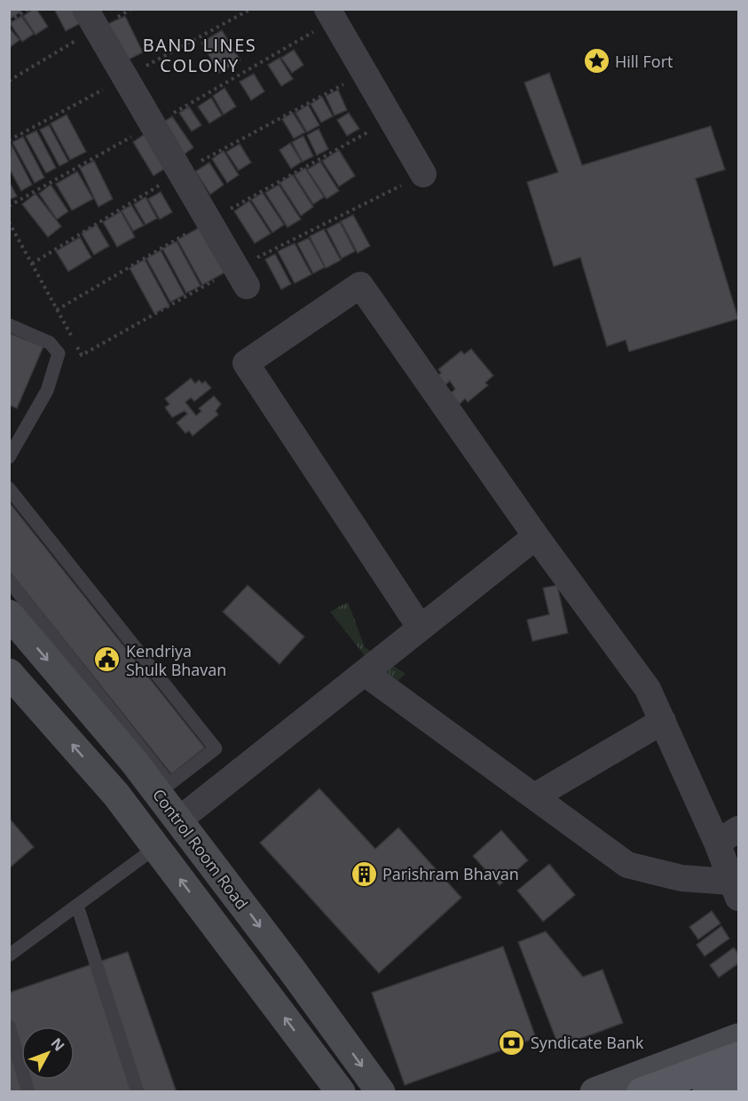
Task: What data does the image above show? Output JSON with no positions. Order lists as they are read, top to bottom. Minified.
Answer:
{"streets":{"main road":["Control Room Road"]},"districts":["BAND LINES COLONY"],"places":{"place":["Hill Fort"],"public building":["Kendriya Shulk Bhavan"],"building":["Parishram Bhavan"],"bank":["Syndicate Bank"]},"north":"top right"}
